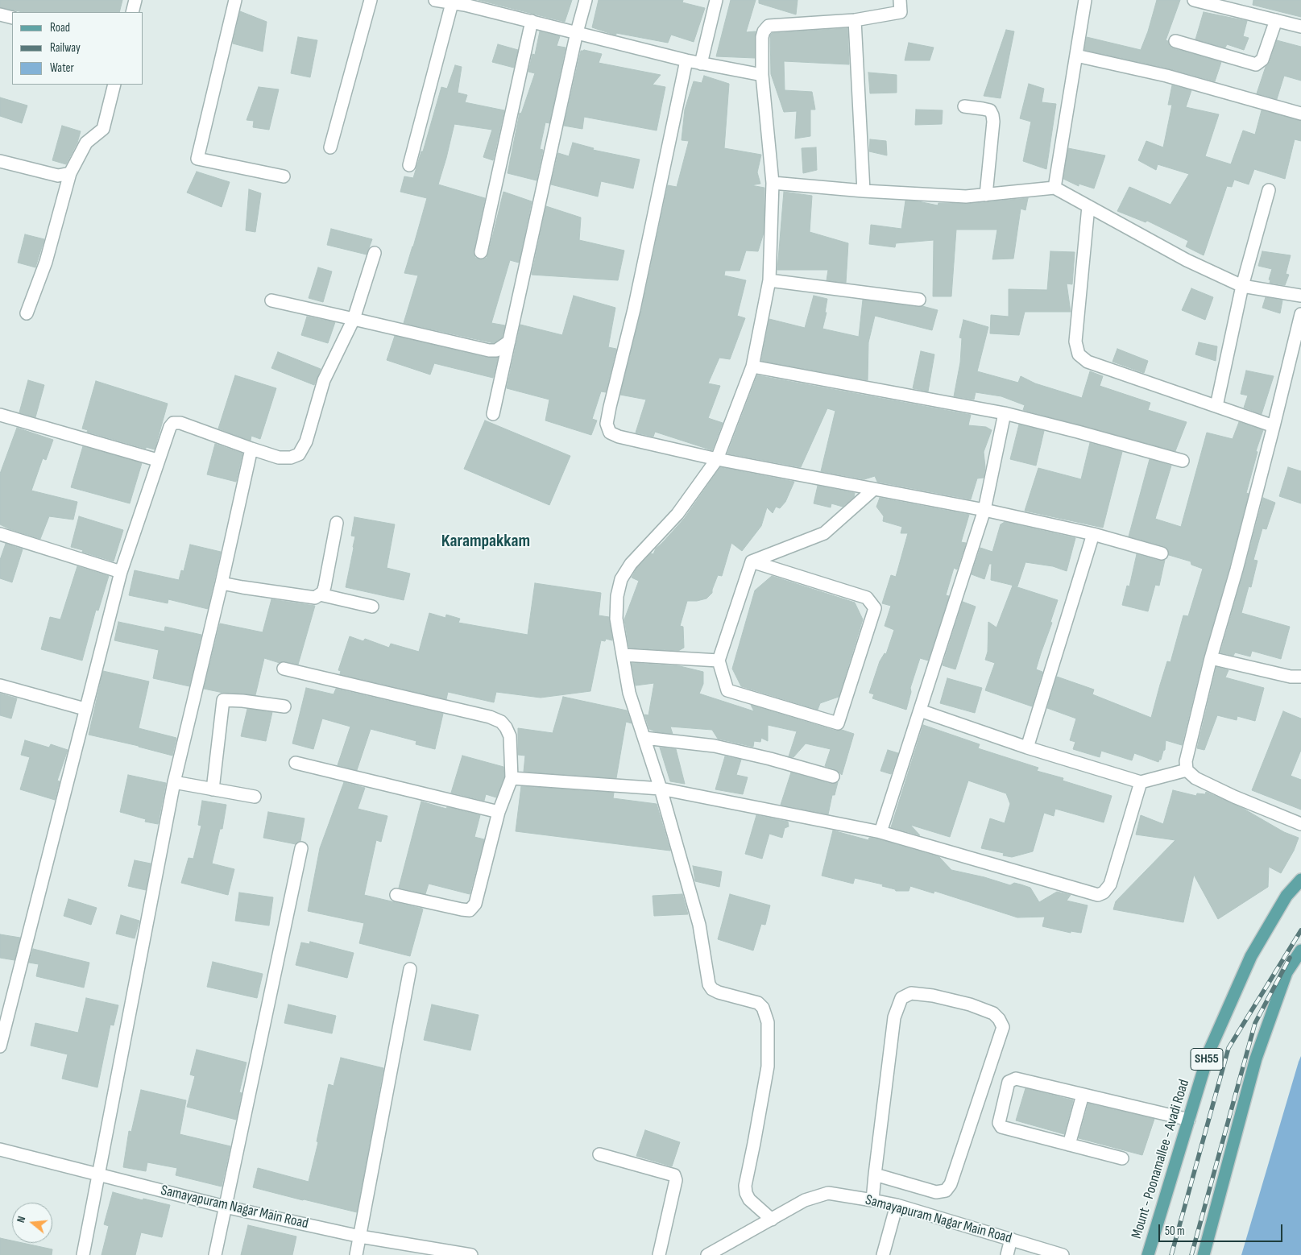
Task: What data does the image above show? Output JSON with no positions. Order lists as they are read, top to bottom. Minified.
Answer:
{"streets":{"main road":["SH55","Mount - Poonamallee - Avadi Road"],"street":["Samayapuram Nagar Main Road"]},"districts":["Karampakkam"],"legend":["Road","Railway","Water"],"scale_bar":"50 m","north":"left"}
